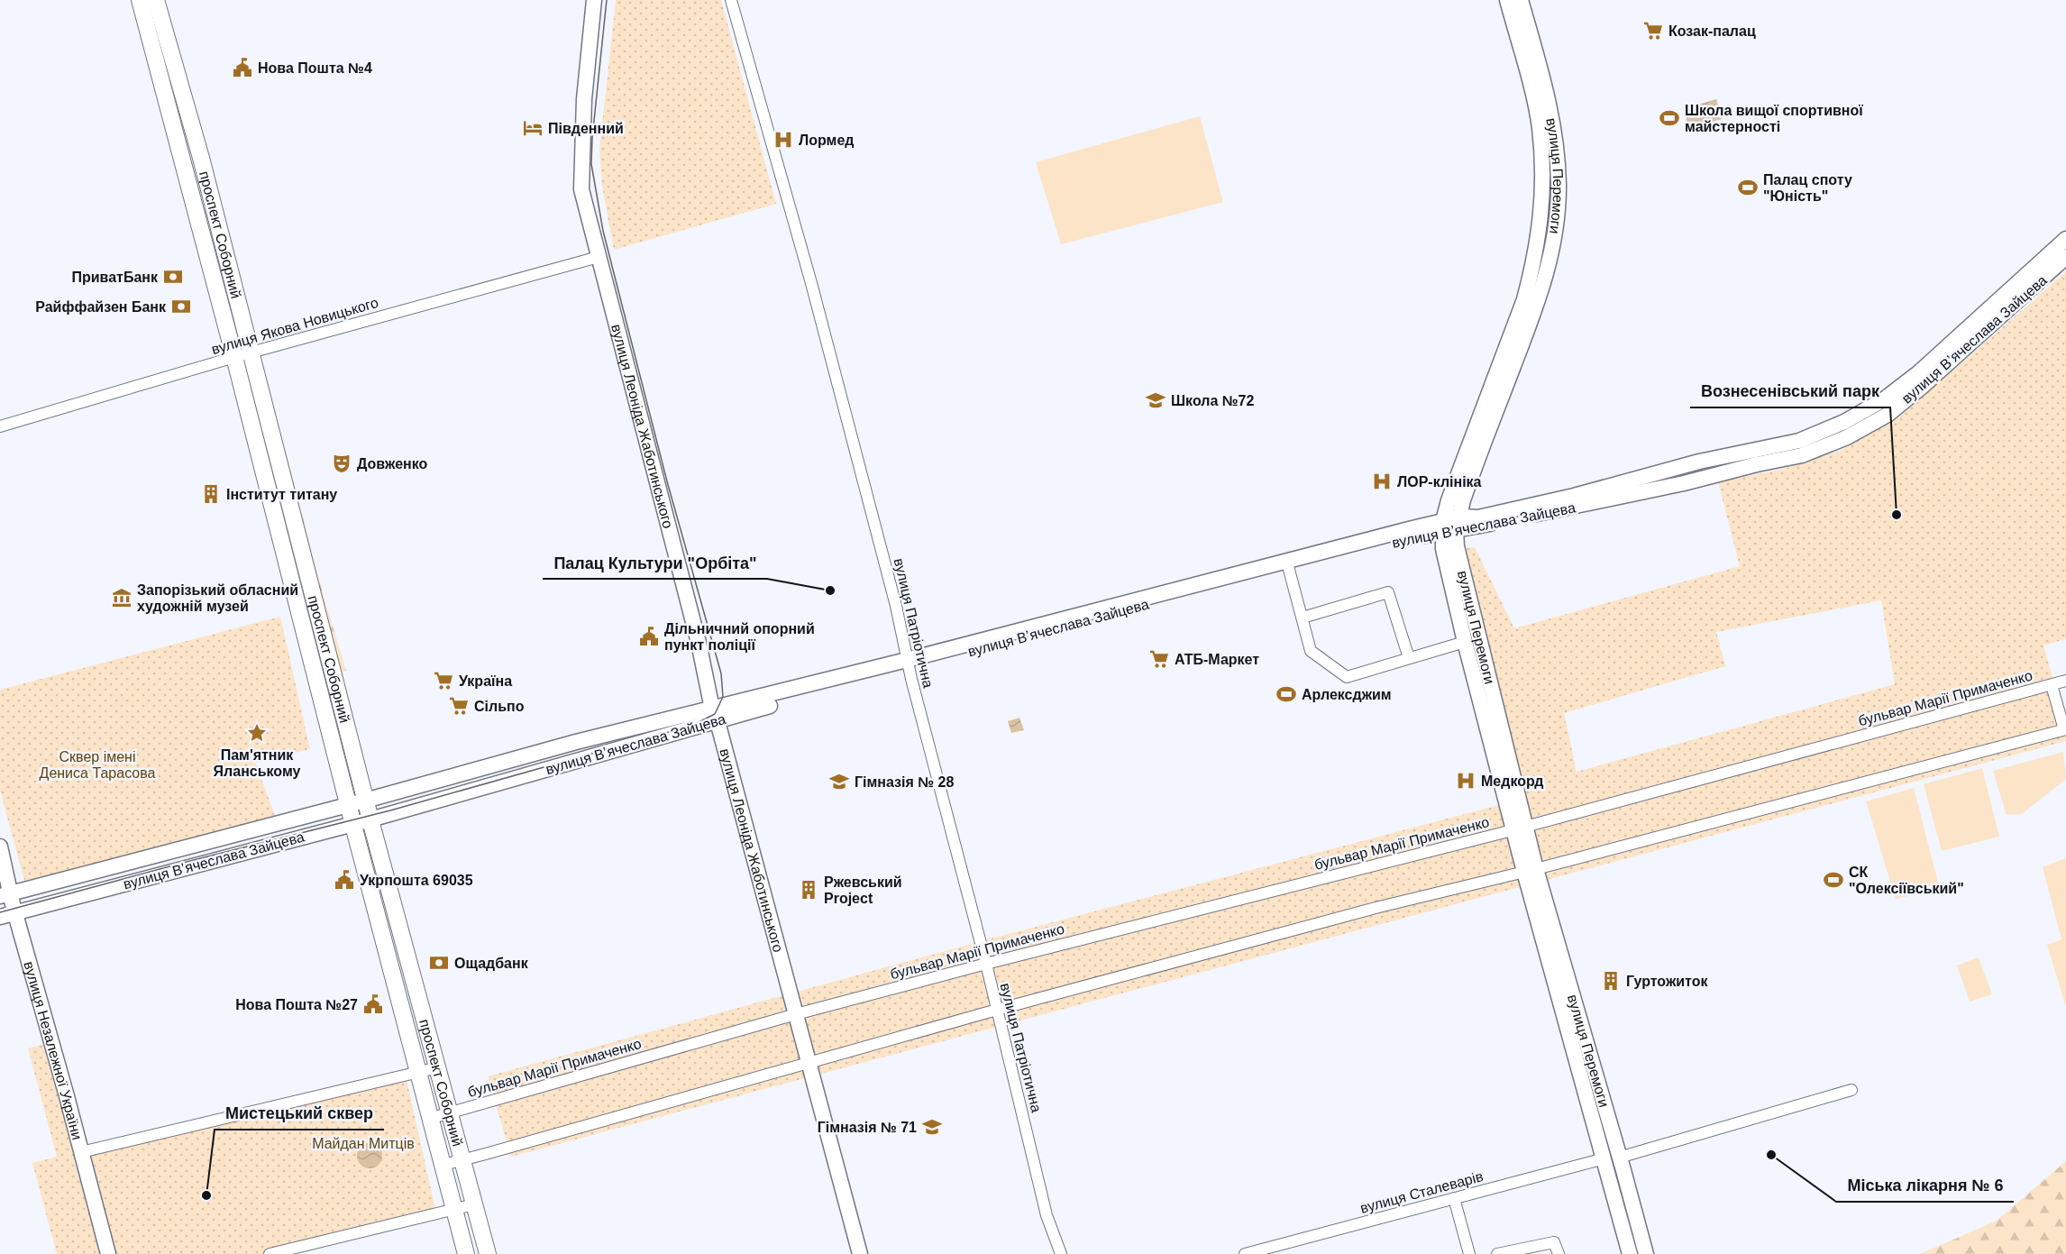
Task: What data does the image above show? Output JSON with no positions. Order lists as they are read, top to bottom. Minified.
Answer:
{"streets":{"main road":["вулиця Перемоги","проспект Соборний","вулиця Вʼячеслава Зайцева","вулиця Леоніда Жаботинського","вулиця Незалежної України"],"street":["вулиця Якова Новицького","вулиця Патріотична","бульвар Марії Примаченко","вулиця Сталеварів"]},"crossings":[["вулиця Перемоги","вулиця Вʼячеслава Зайцева"],["вулиця Перемоги","бульвар Марії Примаченко"],["вулиця Перемоги","вулиця Сталеварів"],["проспект Соборний","вулиця Якова Новицького"],["проспект Соборний","вулиця Вʼячеслава Зайцева"],["проспект Соборний","бульвар Марії Примаченко"],["вулиця Якова Новицького","вулиця Леоніда Жаботинського"],["вулиця Вʼячеслава Зайцева","вулиця Леоніда Жаботинського"],["вулиця Вʼячеслава Зайцева","вулиця Патріотична"],["вулиця Вʼячеслава Зайцева","вулиця Незалежної України"],["вулиця Леоніда Жаботинського","бульвар Марії Примаченко"],["вулиця Патріотична","бульвар Марії Примаченко"]],"parks":["Сквер імені Дениса Тарасова","Майдан Митців"],"places":{"supermarket":["Козак-палац","АТБ-Маркет","Україна","Сільпо"],"public building":["Нова Пошта №4","Дільничний опорний пункт поліції","Укрпошта 69035","Нова Пошта №27"],"sports":["Школа вищої спортивної майстерності","Палац споту \"Юність\"","Арлексджим","СК \"Олексіївський\""],"hotel":["Південний"],"hospital":["Лормед","ЛОР-клініка","Медкорд"],"bank":["ПриватБанк","Райффайзен Банк","Ощадбанк"],"school or university":["Школа №72","Гімназія № 28","Гімназія № 71"],"theatre":["Довженко"],"building":["Інститут титану","Ржевський Project","Гуртожиток"],"other":["Вознесенівський парк","Палац Культури \"Орбіта\"","Мiська лiкарня № 6","Мистецький сквер"],"museum":["Запорізький обласний художній музей"],"place":["Пам'ятник Яланському"]}}
